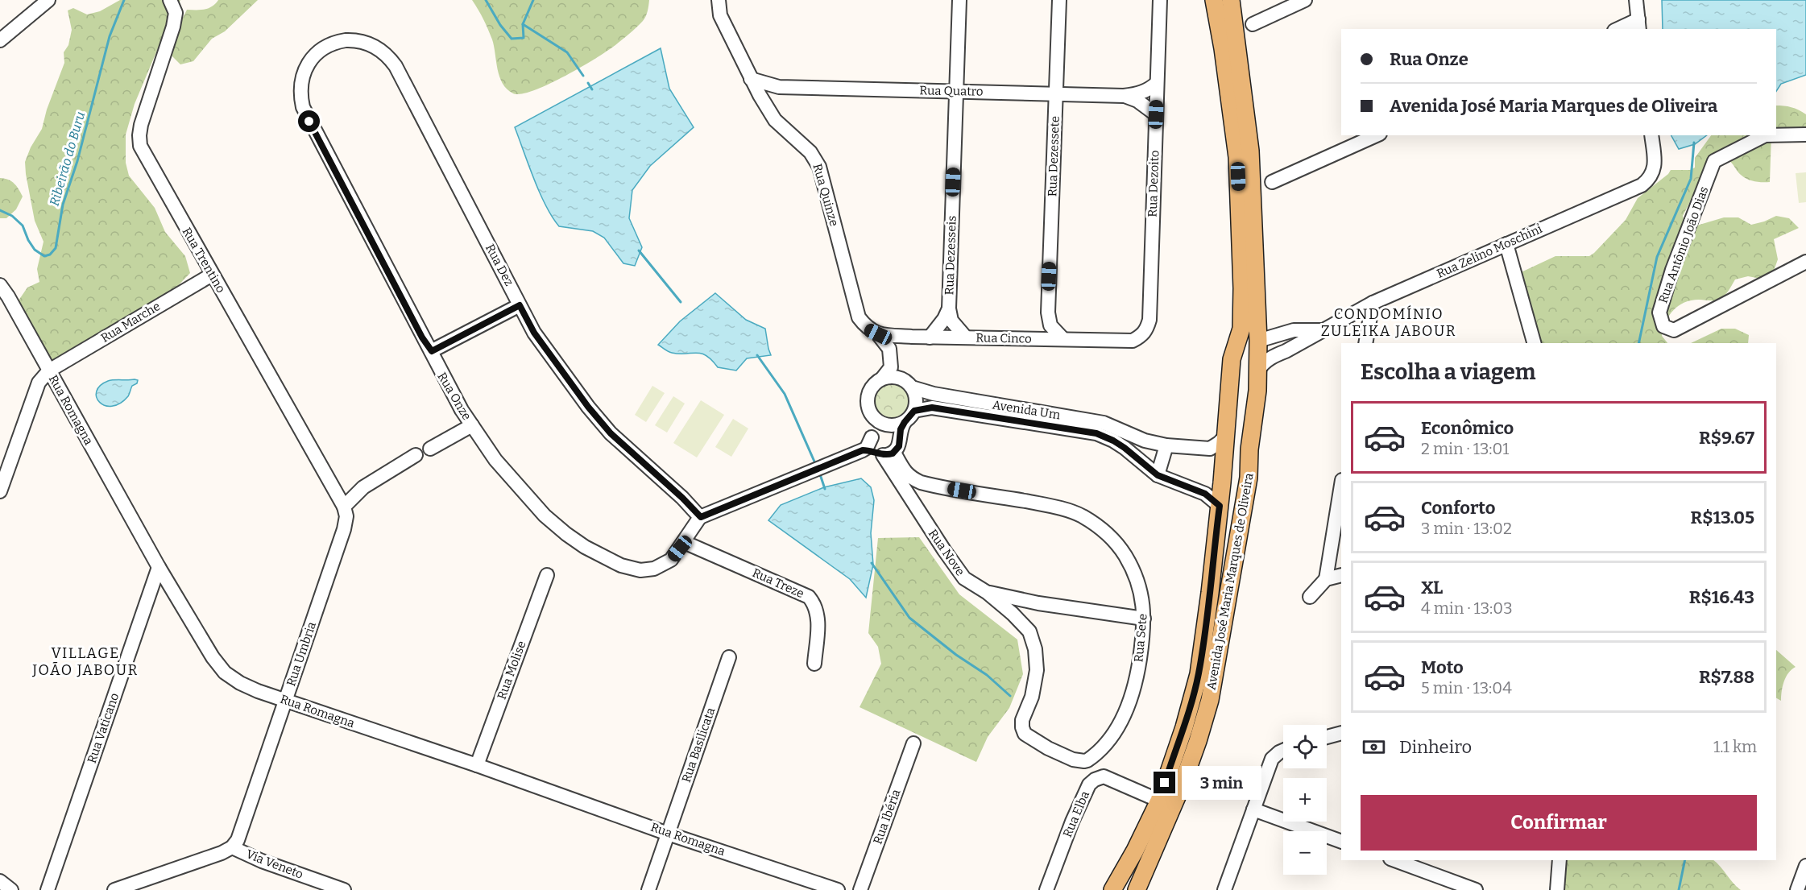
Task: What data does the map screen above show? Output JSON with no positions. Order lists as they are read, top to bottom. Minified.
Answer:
{"streets":{"main road":["Avenida José Maria Marques de Oliveira"],"street":["Rua Quatro","Rua Dezessete","Rua Dezoito","Rua Quinze","Rua Antônio João Dias","Rua Zelino Moschini","Rua Dezesseis","Rua Trentino","Rua Dez","Rua Marche","Rua Cinco","Rua Onze","Rua Romagna","Avenida Um","Rua Nove","Rua Treze","Rua Sete","Rua Umbria","Rua Molise","Rua Vaticano","Rua Basilicata","Rua Elba","Rua Ibéria","Via Veneto"]},"crossings":[["Rua Quatro","Rua Dezessete"],["Rua Quatro","Rua Dezoito"],["Rua Quatro","Rua Quinze"],["Rua Quatro","Rua Dezesseis"],["Rua Dezessete","Rua Cinco"],["Rua Dezoito","Rua Cinco"],["Rua Quinze","Rua Cinco"],["Rua Quinze","Avenida Um"],["Rua Zelino Moschini","Avenida José Maria Marques de Oliveira"],["Rua Dezesseis","Rua Cinco"],["Rua Trentino","Rua Marche"],["Rua Trentino","Rua Umbria"],["Rua Dez","Rua Onze"],["Rua Marche","Rua Romagna"],["Rua Onze","Rua Treze"],["Rua Romagna","Rua Umbria"],["Rua Romagna","Rua Molise"],["Rua Romagna","Rua Vaticano"],["Rua Romagna","Rua Basilicata"],["Avenida Um","Avenida José Maria Marques de Oliveira"],["Rua Nove","Rua Sete"],["Avenida José Maria Marques de Oliveira","Rua Elba"],["Rua Umbria","Via Veneto"]],"districts":["CONDOMÍNIO ZULEIKA JABOUR","VILLAGE JOÃO JABOUR"],"water":["Ribeirão do Buru"],"page":{"banner":["Rua Onze","Avenida José Maria Marques de Oliveira"],"heading":"Escolha a viagem","list":[{"name":"Econômico","note":"2 min · 13:01","value":"R$9.67"},{"name":"Conforto","note":"3 min · 13:02","value":"R$13.05"},{"name":"XL","note":"4 min · 13:03","value":"R$16.43"},{"name":"Moto","note":"5 min · 13:04","value":"R$7.88"}],"pay":["Dinheiro","1.1 km"],"map_buttons":["+","−"],"bubble":"3 min","buttons":"Confirmar"}}
